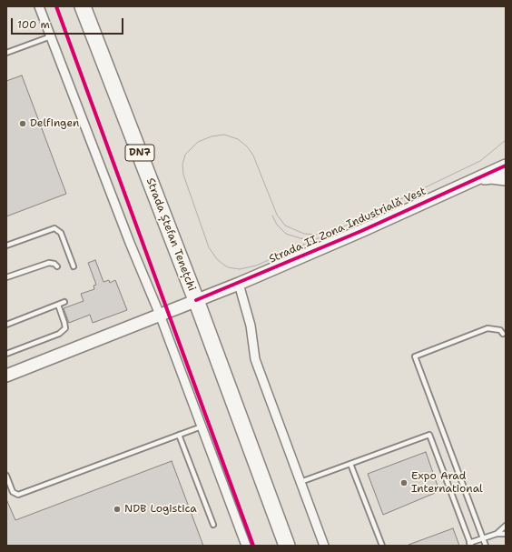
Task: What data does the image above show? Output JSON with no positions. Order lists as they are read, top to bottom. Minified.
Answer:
{"streets":{"highway":["DN7","Strada Ștefan Tenețchi"],"street":["Strada II Zona Industrială Vest"]},"crossings":[["Strada II Zona Industrială Vest","Strada Ștefan Tenețchi"]],"places":["Delfingen","Expo Arad International","NDB Logistica"],"scale_bar":"100 m"}
